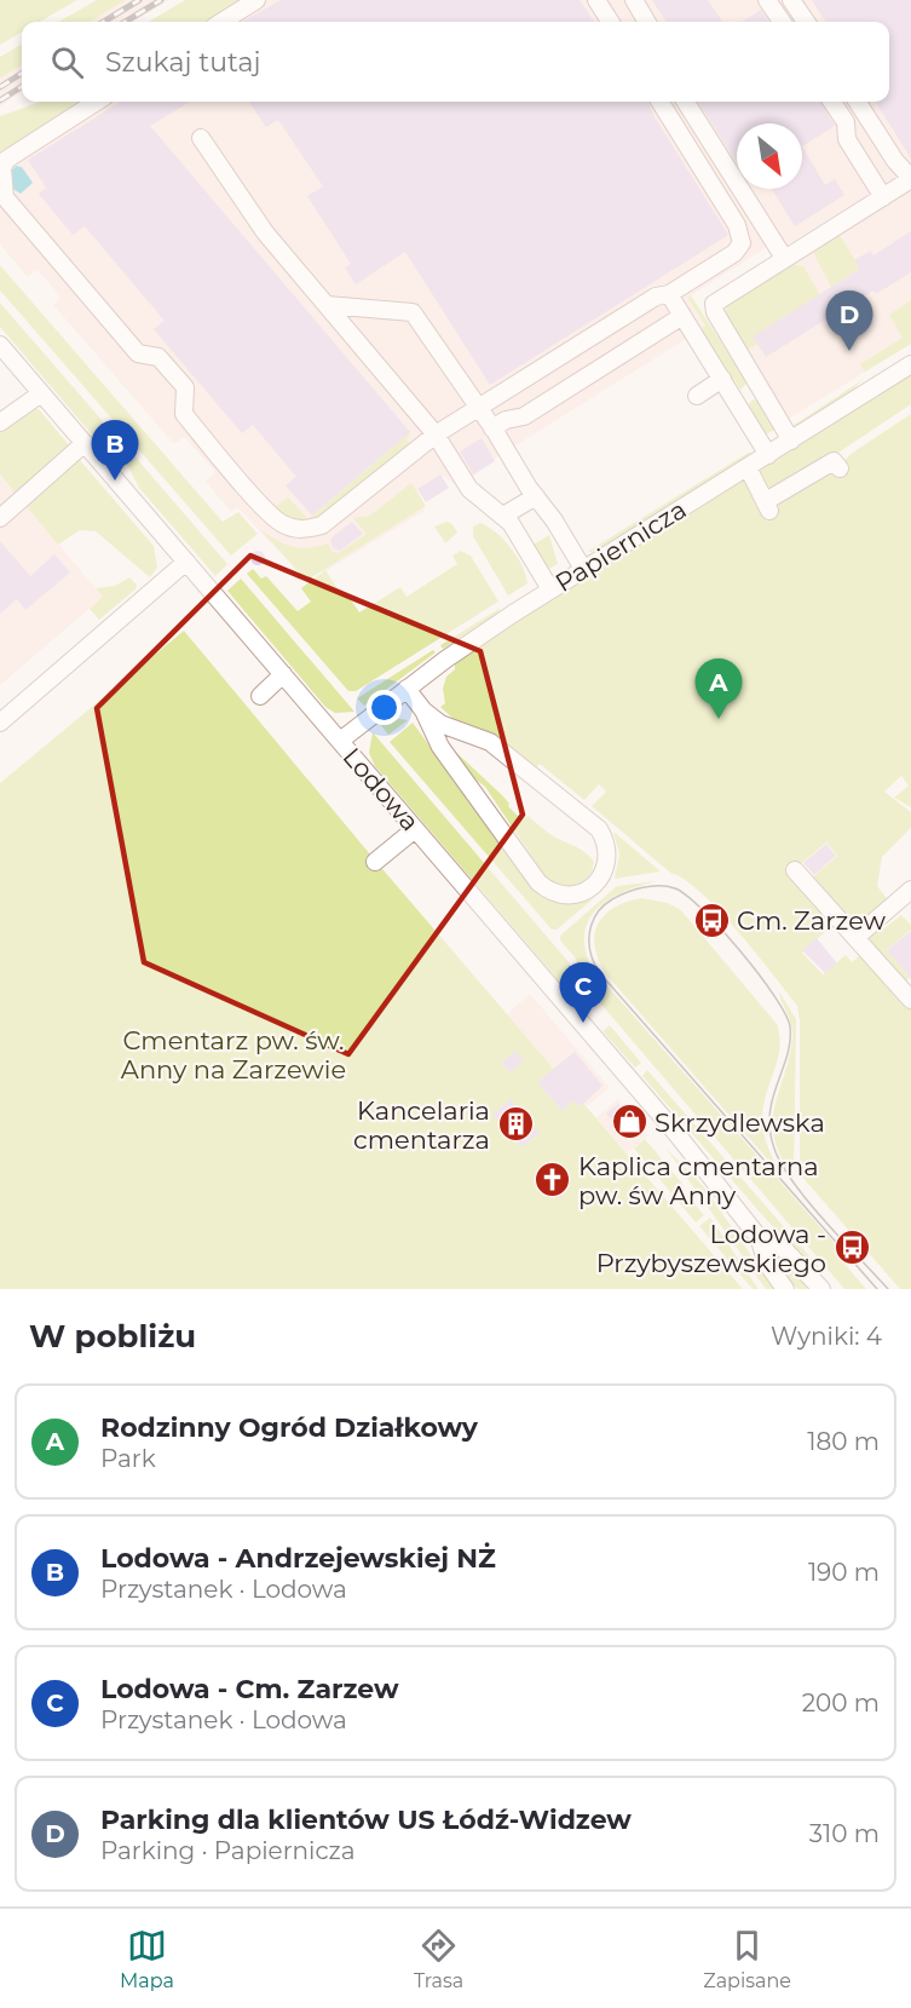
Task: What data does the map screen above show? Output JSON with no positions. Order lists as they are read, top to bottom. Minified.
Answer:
{"streets":{"street":["Papiernicza","Lodowa"]},"crossings":[["Papiernicza","Lodowa"]],"parks":["Cmentarz pw. św. Anny na Zarzewie"],"places":{"bus stop":["Cm. Zarzew","Lodowa - Przybyszewskiego"],"shop":["Skrzydlewska"],"building":["Kancelaria cmentarza"],"church":["Kaplica cmentarna pw. św Anny"]},"north":"bottom right","page":{"search":"Szukaj tutaj","pins":["D","B","A","C"],"heading":["W pobliżu","Wyniki: 4"],"list":[{"mark":"A","name":"Rodzinny Ogród Działkowy","note":"Park","value":"180 m"},{"mark":"B","name":"Lodowa - Andrzejewskiej NŻ","note":"Przystanek · Lodowa","value":"190 m"},{"mark":"C","name":"Lodowa - Cm. Zarzew","note":"Przystanek · Lodowa","value":"200 m"},{"mark":"D","name":"Parking dla klientów US Łódź-Widzew","note":"Parking · Papiernicza","value":"310 m"}],"nav":["Mapa","Trasa","Zapisane"]}}
